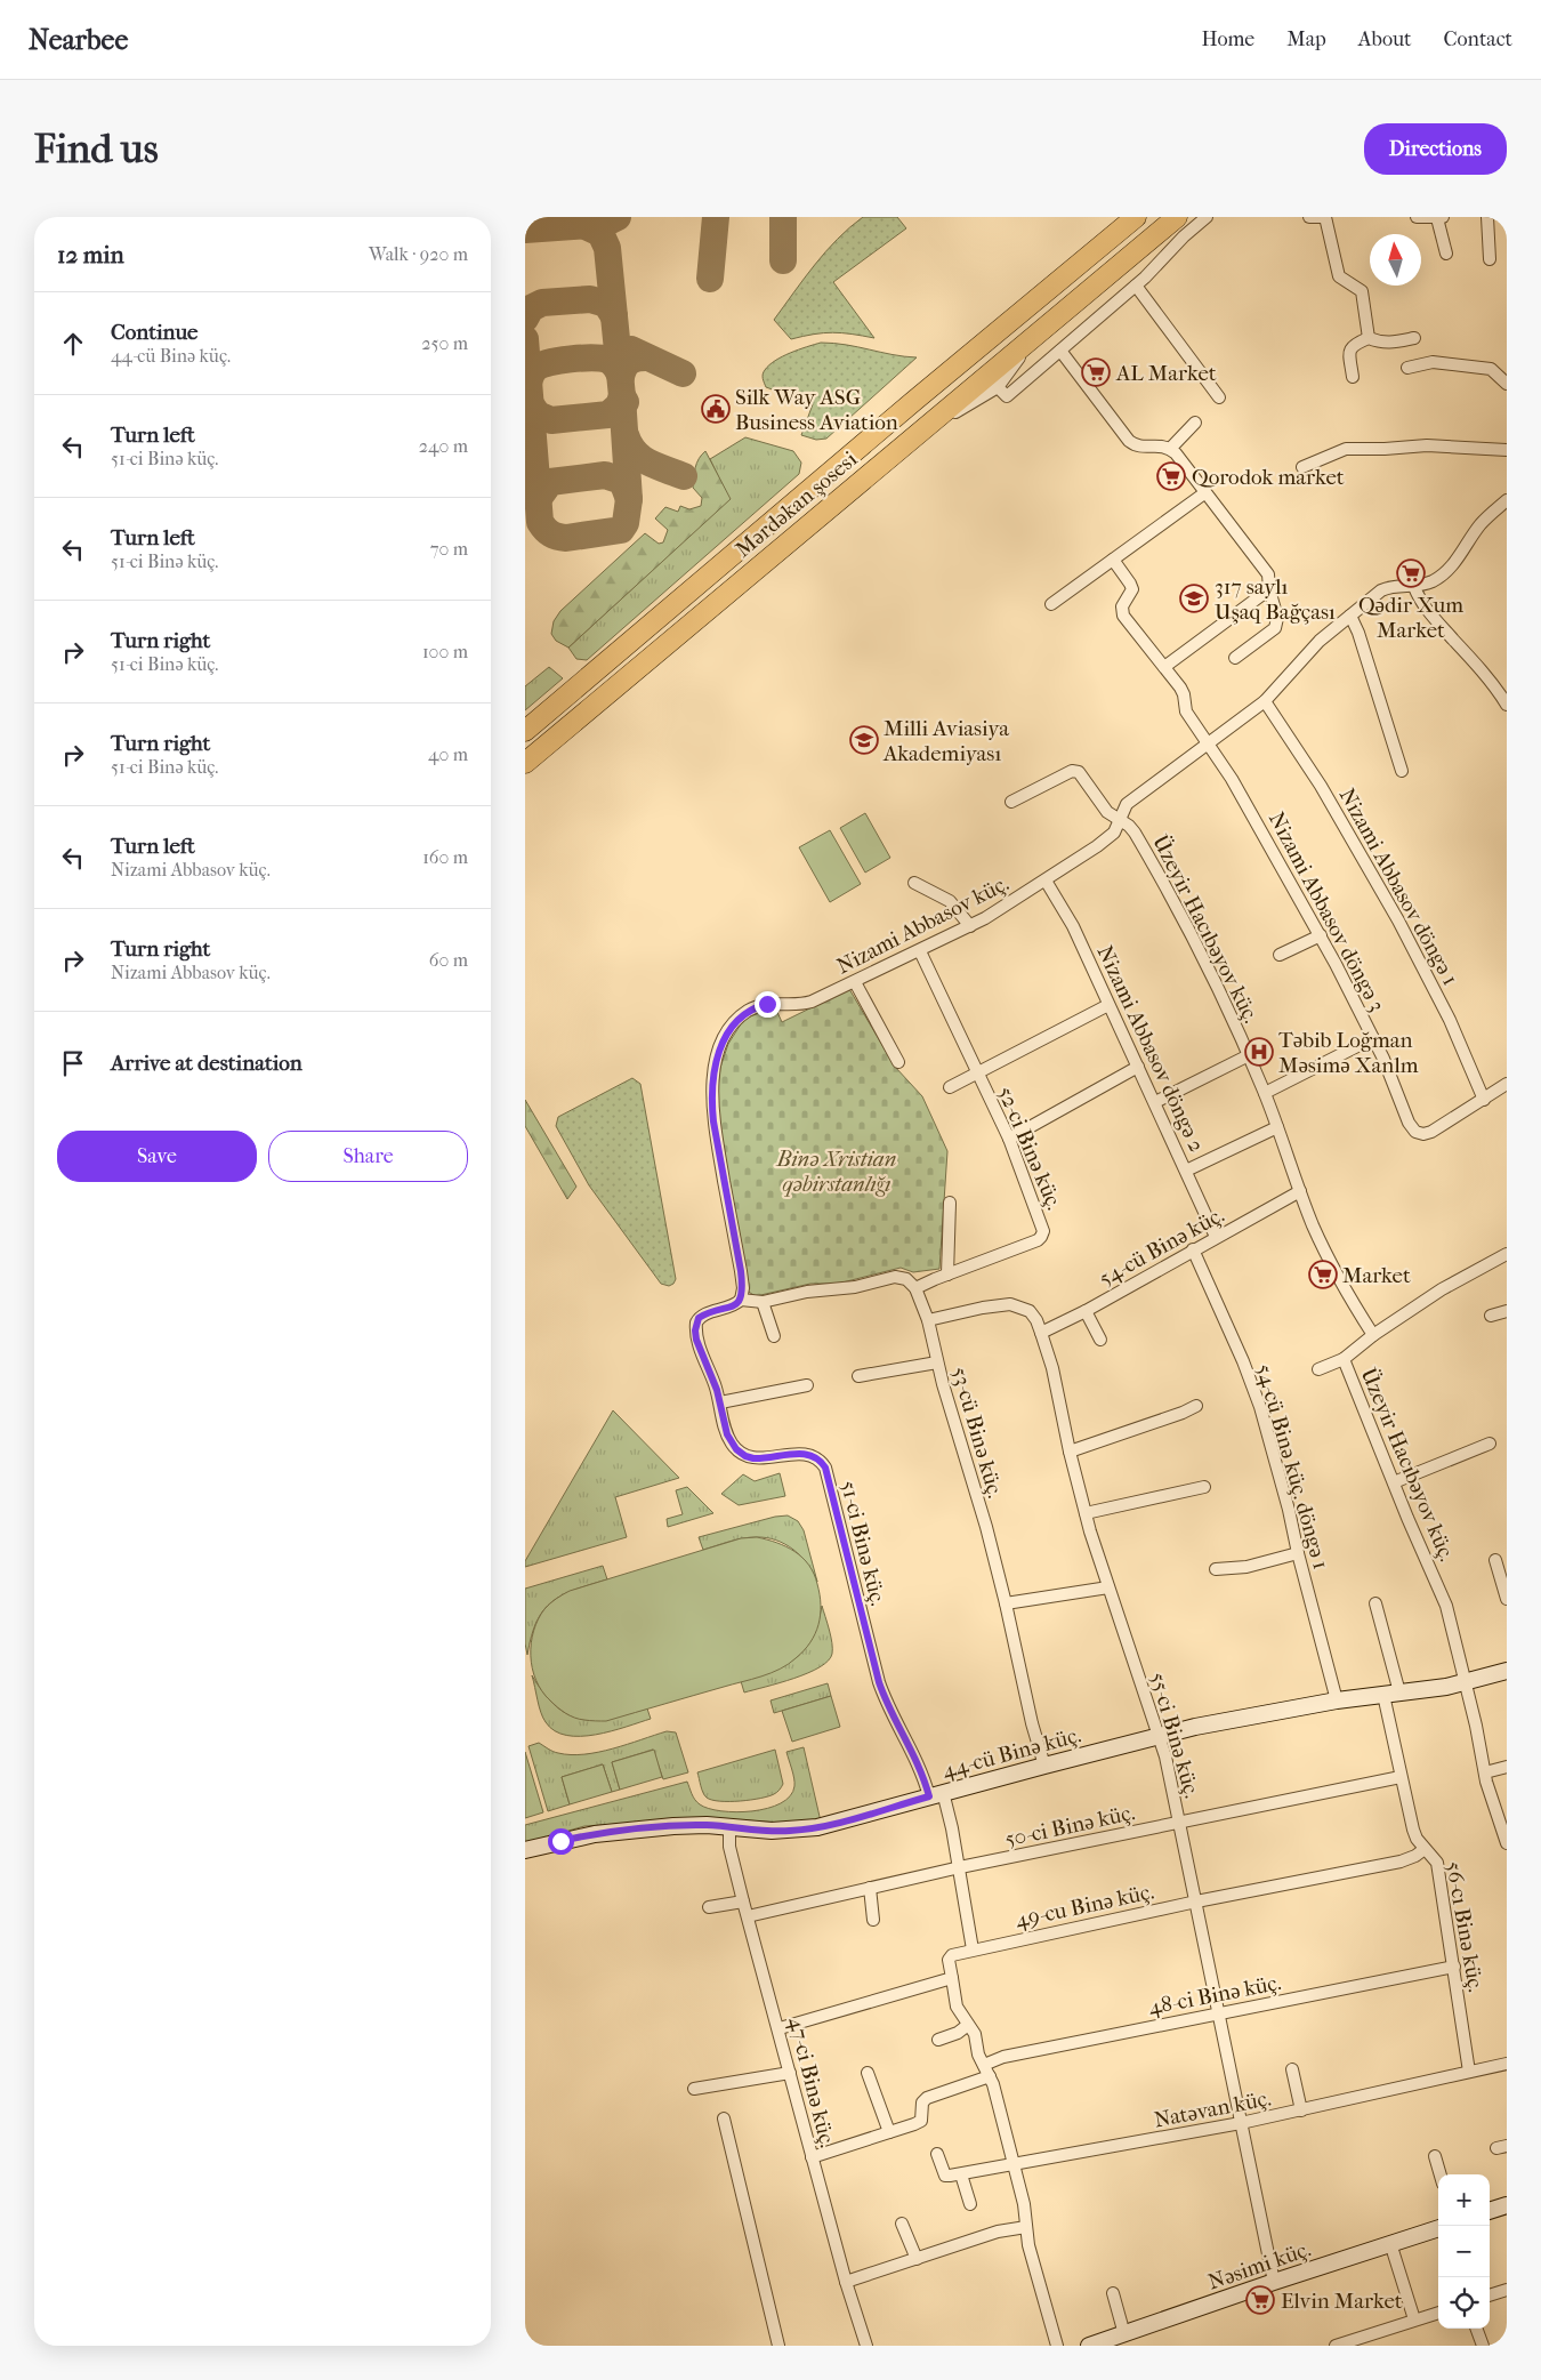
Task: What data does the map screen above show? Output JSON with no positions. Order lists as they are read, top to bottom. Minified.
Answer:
{"streets":{"highway":["Mərdəkan şosesi"],"street":["Nizami Abbasov döngə 1","Nizami Abbasov döngə 3","Nizami Abbasov küç.","Üzeyir Hacıbəyov küç.","Nizami Abbasov döngə 2","52-ci Binə küç.","54-cü Binə küç.","53-cü Binə küç.","54-cü Binə küç. döngə 1","51-ci Binə küç.","55-ci Binə küç.","44-cü Binə küç.","50-ci Binə küç.","49-cu Binə küç.","56-cı Binə küç.","48-ci Binə küç.","47-ci Binə küç.","Natəvan küç.","Nəsimi küç."]},"crossings":[["Nizami Abbasov döngə 1","Nizami Abbasov döngə 3"],["Nizami Abbasov döngə 1","Nizami Abbasov küç."],["Nizami Abbasov döngə 3","Nizami Abbasov küç."],["Nizami Abbasov küç.","Üzeyir Hacıbəyov küç."],["Nizami Abbasov küç.","Nizami Abbasov döngə 2"],["Nizami Abbasov küç.","52-ci Binə küç."],["Nizami Abbasov küç.","51-ci Binə küç."],["Üzeyir Hacıbəyov küç.","54-cü Binə küç."],["Üzeyir Hacıbəyov küç.","44-cü Binə küç."],["Nizami Abbasov döngə 2","54-cü Binə küç."],["52-ci Binə küç.","53-cü Binə küç."],["54-cü Binə küç.","54-cü Binə küç. döngə 1"],["54-cü Binə küç.","55-ci Binə küç."],["53-cü Binə küç.","55-ci Binə küç."],["53-cü Binə küç.","44-cü Binə küç."],["54-cü Binə küç. döngə 1","44-cü Binə küç."],["51-ci Binə küç.","44-cü Binə küç."],["55-ci Binə küç.","44-cü Binə küç."],["55-ci Binə küç.","50-ci Binə küç."],["55-ci Binə küç.","49-cu Binə küç."],["55-ci Binə küç.","48-ci Binə küç."],["55-ci Binə küç.","Natəvan küç."],["55-ci Binə küç.","Nəsimi küç."],["44-cü Binə küç.","56-cı Binə küç."],["44-cü Binə küç.","47-ci Binə küç."],["50-ci Binə küç.","56-cı Binə küç."],["50-ci Binə küç.","47-ci Binə küç."],["49-cu Binə küç.","56-cı Binə küç."],["56-cı Binə küç.","48-ci Binə küç."],["56-cı Binə küç.","Natəvan küç."],["48-ci Binə küç.","47-ci Binə küç."]],"parks":["Binə Xristian qəbirstanlığı"],"places":{"supermarket":["AL Market","Qorodok market","Qədir Xum Market","Market","Elvin Market"],"public building":["Silk Way ASG Business Aviation"],"school or university":["317 saylı Uşaq Bağçası","Milli Aviasiya Akademiyası"],"hospital":["Təbib Loğman Məsimə Xanlm"]},"north":"top","page":{"header":"Nearbee","nav":["Home","Map","About","Contact"],"buttons":["Directions",["Save","Share"]],"title":"Find us","heading":["12 min","Walk · 920 m"],"list":[["Continue","44-cü Binə küç.","250 m"],["Turn left","51-ci Binə küç.","240 m"],["Turn left","51-ci Binə küç.","70 m"],["Turn right","51-ci Binə küç.","100 m"],["Turn right","51-ci Binə küç.","40 m"],["Turn left","Nizami Abbasov küç.","160 m"],["Turn right","Nizami Abbasov küç.","60 m"],"Arrive at destination"],"map_buttons":["+","−"]}}
